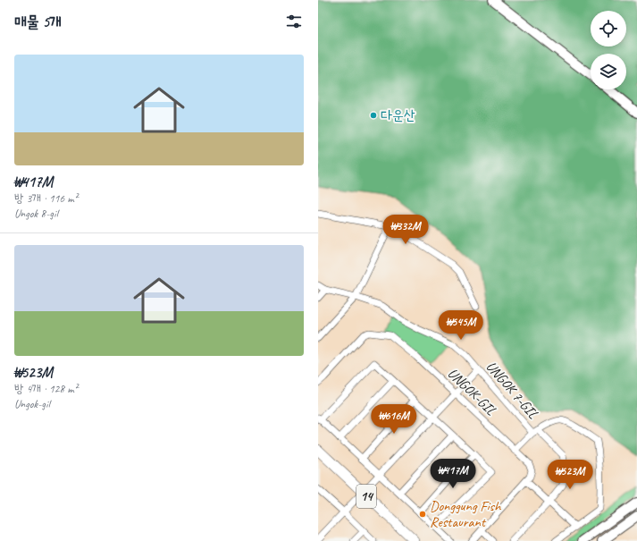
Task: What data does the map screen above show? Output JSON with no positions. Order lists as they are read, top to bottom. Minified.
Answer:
{"streets":{"main road":["14"],"street":["UNGOK 7-GIL","UNGOK-GIL"]},"crossings":[["UNGOK 7-GIL","UNGOK-GIL"]],"places":["다운산","Donggung Fish Restaurant"],"page":{"heading":"매물 5개","list":[{"name":"₩417M","note":"방 3개 · 116 m² · Ungok 8-gil"},{"name":"₩523M","note":"방 4개 · 128 m² · Ungok-gil"}],"price":["₩332M","₩545M","₩616M","₩417M","₩523M"]}}
